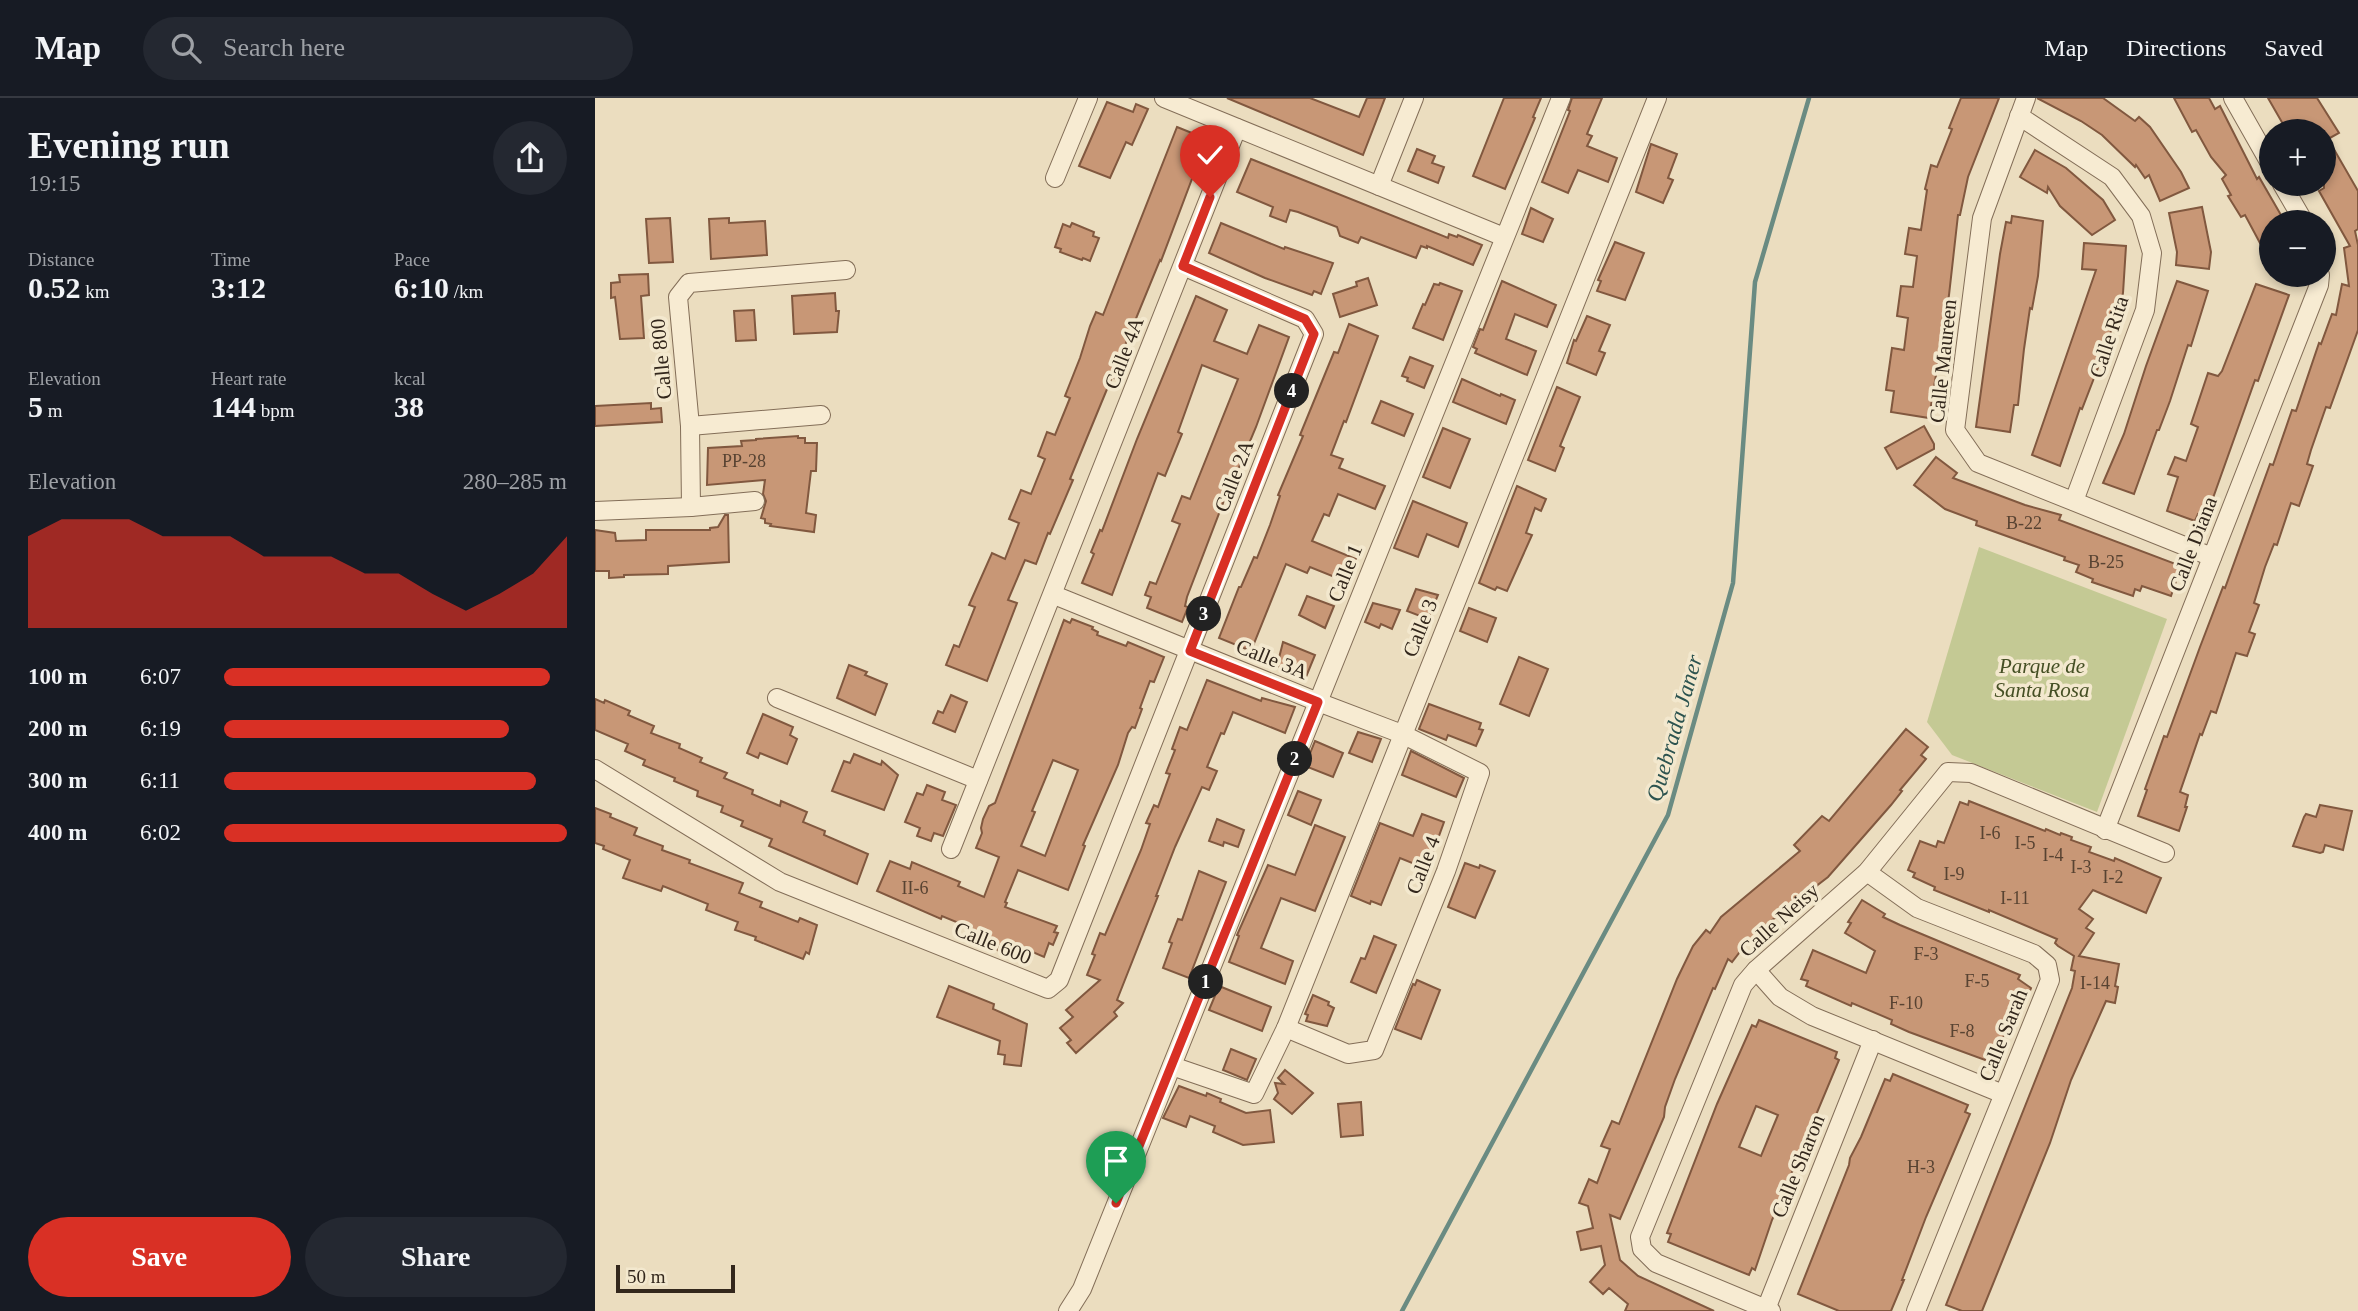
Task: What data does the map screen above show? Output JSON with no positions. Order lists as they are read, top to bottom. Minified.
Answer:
{"streets":{"street":["Calle Rita","Calle 4A","Calle 800","Calle Maureen","Calle 2A","Calle Diana","Calle 1","Calle 3","Calle 3A","Calle 4","Calle Neisy","Calle 600","Calle Sarah","Calle Sharon"]},"crossings":[["Calle Rita","Calle Maureen"],["Calle 4A","Calle 2A"],["Calle 4A","Calle 3A"],["Calle Maureen","Calle Diana"],["Calle 2A","Calle 3A"],["Calle 2A","Calle 600"],["Calle Diana","Calle Neisy"],["Calle 1","Calle 3"],["Calle 1","Calle 3A"],["Calle 1","Calle 4"],["Calle 3","Calle 4"],["Calle 3A","Calle 4"],["Calle 3A","Calle 600"],["Calle Neisy","Calle Sarah"],["Calle Neisy","Calle Sharon"]],"water":["Quebrada Janer"],"parks":["Parque de Santa Rosa"],"house_numbers":["PP-28","B-22","B-25","I-6","I-5","I-4","I-3","I-9","I-2","II-6","I-11","F-3","F-5","I-14","F-10","F-8","H-3"],"scale_bar":"50 m","page":{"header":"Map","search":"Search here","nav":["Map","Directions","Saved"],"heading":["Evening run","19:15"],"map_buttons":["+","−"],"stats":[["Distance","0.52 km"],["Time","3:12"],["Pace","6:10 /km"],["Elevation","5 m"],["Heart rate","144 bpm"],["kcal","38"]],"pins":["4","3","2","1"],"chart":["Elevation","280–285 m"],"list":[{"name":"100 m","note":"6:07"},{"name":"200 m","note":"6:19"},{"name":"300 m","note":"6:11"},{"name":"400 m","note":"6:02"}],"buttons":["Save","Share"],"scale":"50 m"}}
